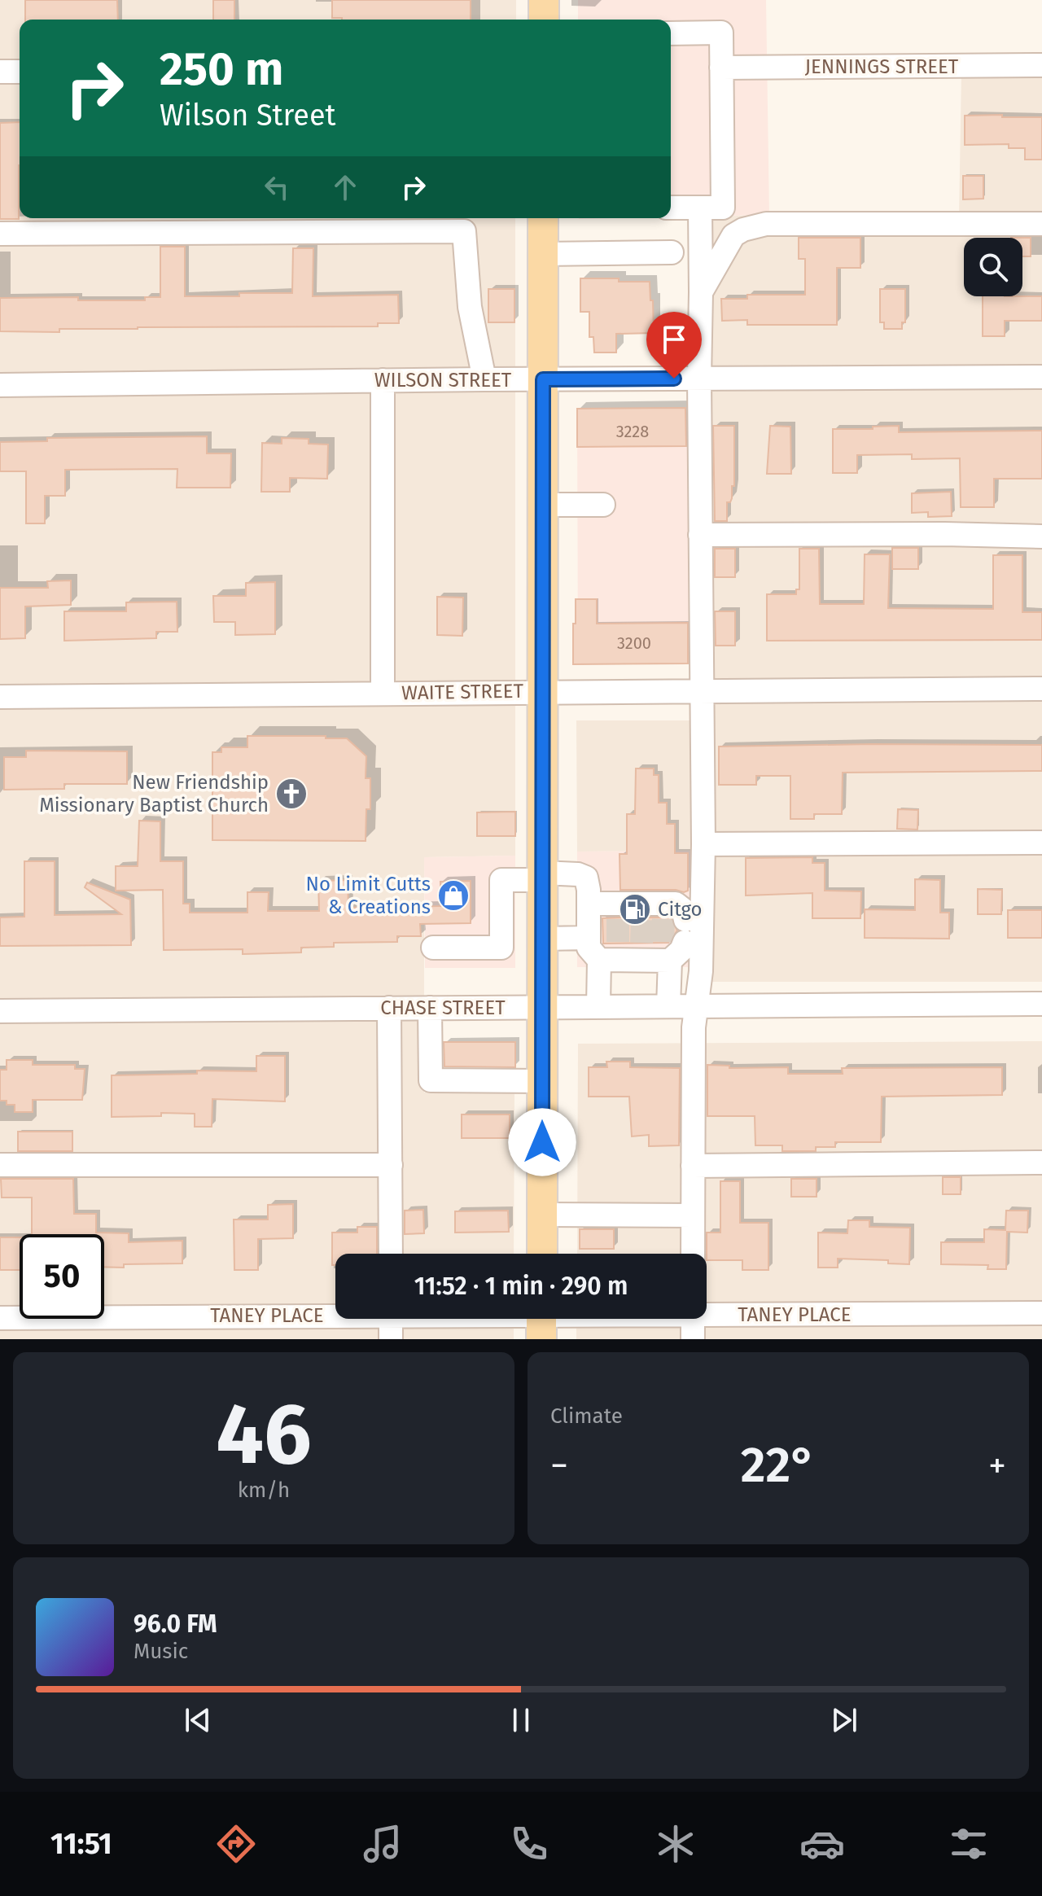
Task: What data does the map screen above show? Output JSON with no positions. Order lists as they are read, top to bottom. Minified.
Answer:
{"streets":{"street":["JENNINGS STREET","WILSON STREET","WAITE STREET","CHASE STREET","TANEY PLACE"]},"places":{"church":["New Friendship Missionary Baptist Church"],"shop":["No Limit Cutts & Creations"],"fuel station":["Citgo"]},"house_numbers":["3228","3200"],"page":{"turn":["250 m","Wilson Street"],"limit":"50","trip":"11:52 · 1 min · 290 m","tile":[["46","km/h"],"Climate"],"heat":["−","22°","+"],"song":["96.0 FM","Music"],"tabs":"11:51"}}
